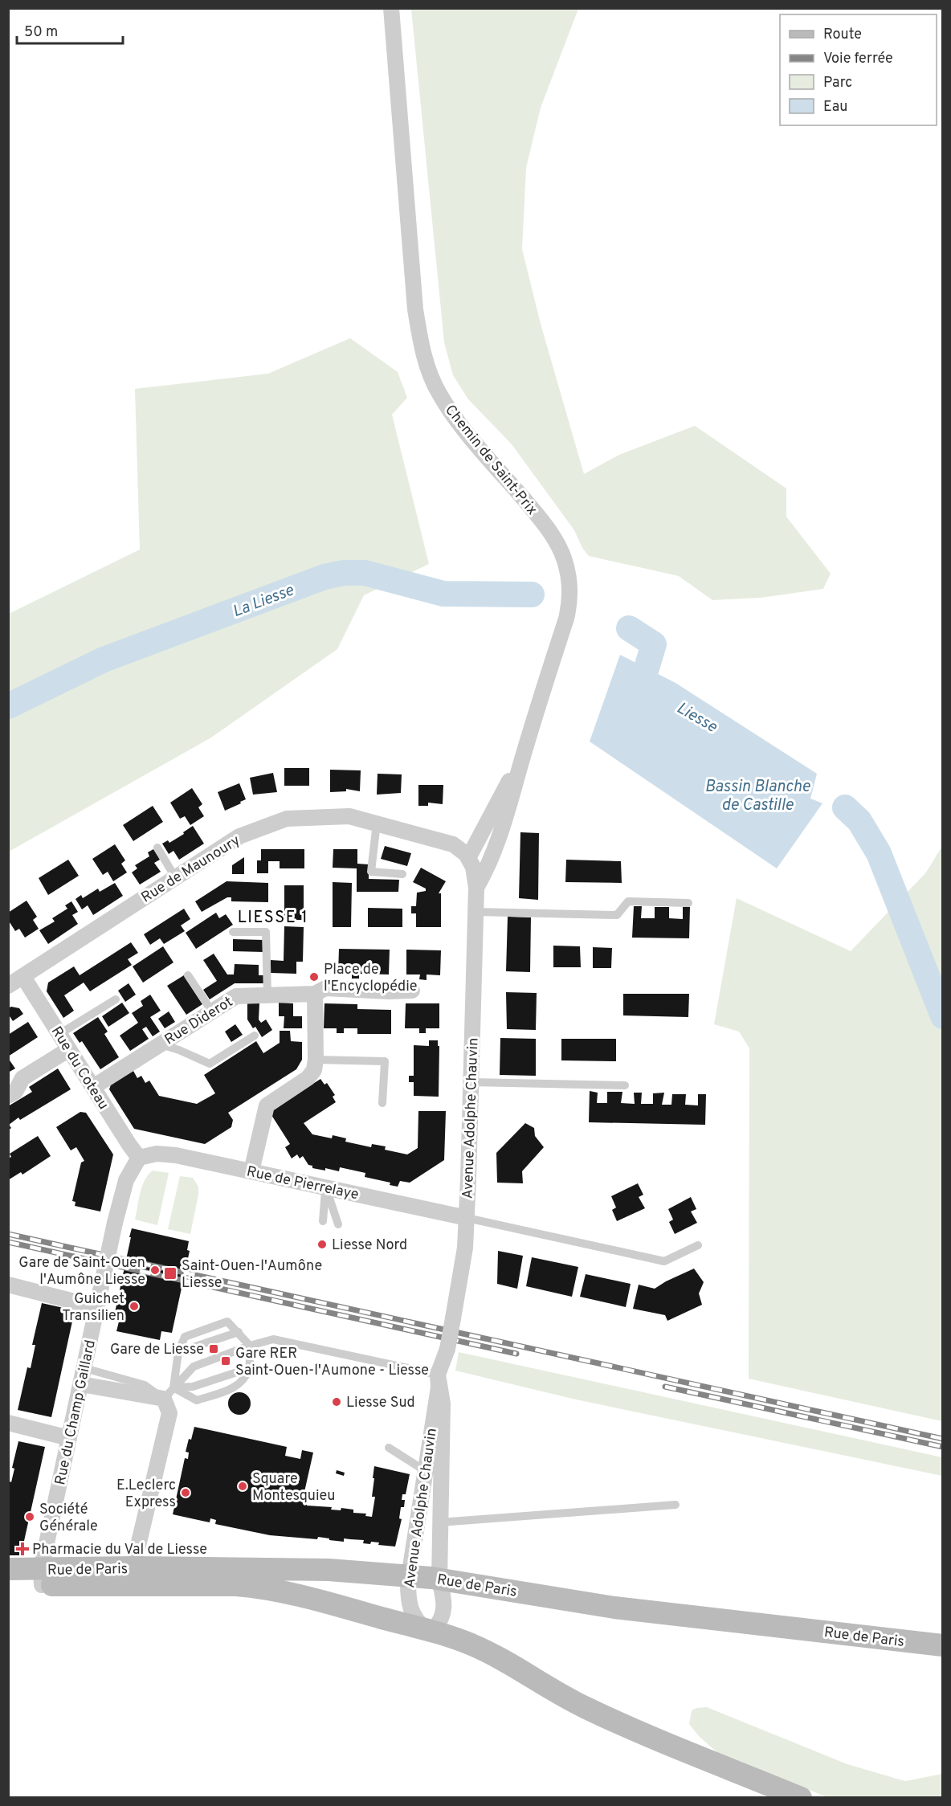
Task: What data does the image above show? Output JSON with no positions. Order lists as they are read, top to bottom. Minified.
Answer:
{"streets":{"main road":["Rue de Paris"],"street":["Chemin de Saint-Prix","Rue de Maunoury","Rue Diderot","Rue du Coteau","Avenue Adolphe Chauvin","Rue de Pierrelaye","Rue du Champ Gaillard"]},"crossings":[["Chemin de Saint-Prix","Rue de Maunoury"],["Chemin de Saint-Prix","Avenue Adolphe Chauvin"],["Rue de Maunoury","Rue du Coteau"],["Rue Diderot","Rue du Coteau"],["Rue du Coteau","Rue de Pierrelaye"],["Rue du Coteau","Rue du Champ Gaillard"],["Avenue Adolphe Chauvin","Rue de Pierrelaye"],["Avenue Adolphe Chauvin","Rue de Paris"],["Rue de Pierrelaye","Rue du Champ Gaillard"],["Rue du Champ Gaillard","Rue de Paris"]],"districts":["LIESSE 1"],"water":["La Liesse","Liesse","Bassin Blanche de Castille"],"places":{"other":["Place de l'Encyclopédie","Liesse Nord","Gare de Saint-Ouen l'Aumône Liesse","Guichet Transilien","Liesse Sud","Square Montesquieu","E.Leclerc Express","Société Générale"],"transit":["Saint-Ouen-l'Aumône Liesse","Gare de Liesse","Gare RER Saint-Ouen-l'Aumone - Liesse"],"health":["Pharmacie du Val de Liesse"]},"legend":["Route","Voie ferrée","Parc","Eau"],"scale_bar":"50 m"}
